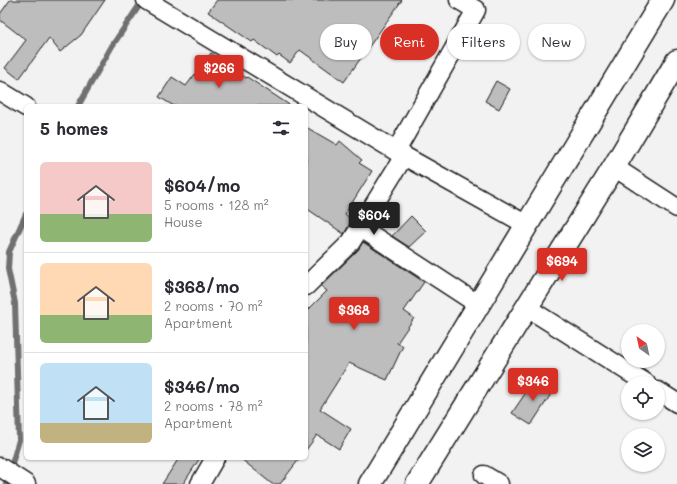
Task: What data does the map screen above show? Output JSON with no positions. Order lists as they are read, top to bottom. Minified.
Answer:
{"north":"top left","page":{"chip":["Buy","Rent","Filters","New"],"price":["$266","$604","$694","$368","$346"],"heading":"5 homes","list":[{"name":"$604/mo","note":"5 rooms · 128 m² · House"},{"name":"$368/mo","note":"2 rooms · 70 m² · Apartment"},{"name":"$346/mo","note":"2 rooms · 78 m² · Apartment"}]}}
